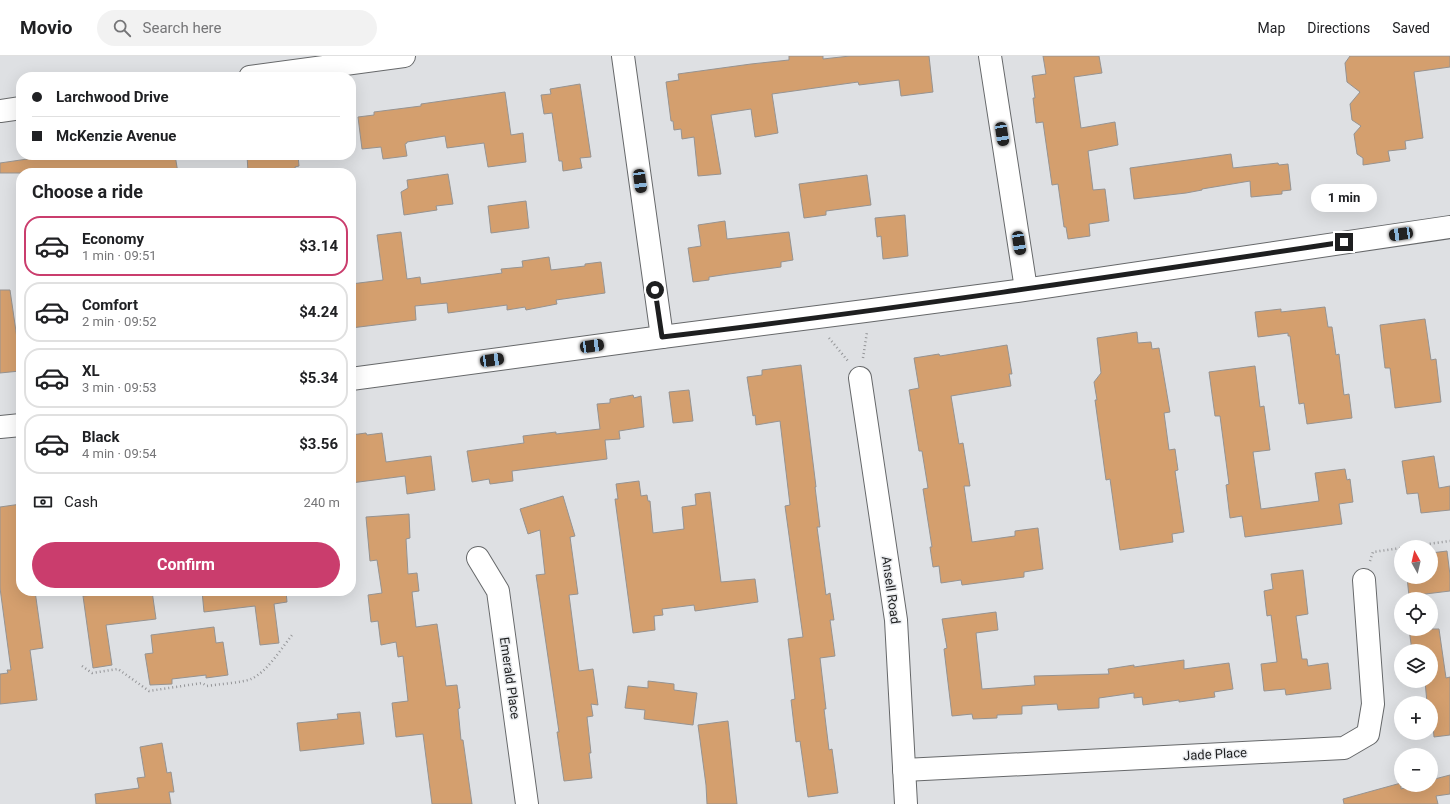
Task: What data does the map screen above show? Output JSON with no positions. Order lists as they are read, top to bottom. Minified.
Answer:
{"streets":{"street":["Ansell Road","Emerald Place","Jade Place"]},"crossings":[["Ansell Road","Jade Place"]],"north":"top","page":{"header":"Movio","search":"Search here","nav":["Map","Directions","Saved"],"banner":["Larchwood Drive","McKenzie Avenue"],"heading":"Choose a ride","bubble":"1 min","list":[{"name":"Economy","note":"1 min · 09:51","value":"$3.14"},{"name":"Comfort","note":"2 min · 09:52","value":"$4.24"},{"name":"XL","note":"3 min · 09:53","value":"$5.34"},{"name":"Black","note":"4 min · 09:54","value":"$3.56"}],"pay":["Cash","240 m"],"buttons":"Confirm","map_buttons":["+","−"]}}
